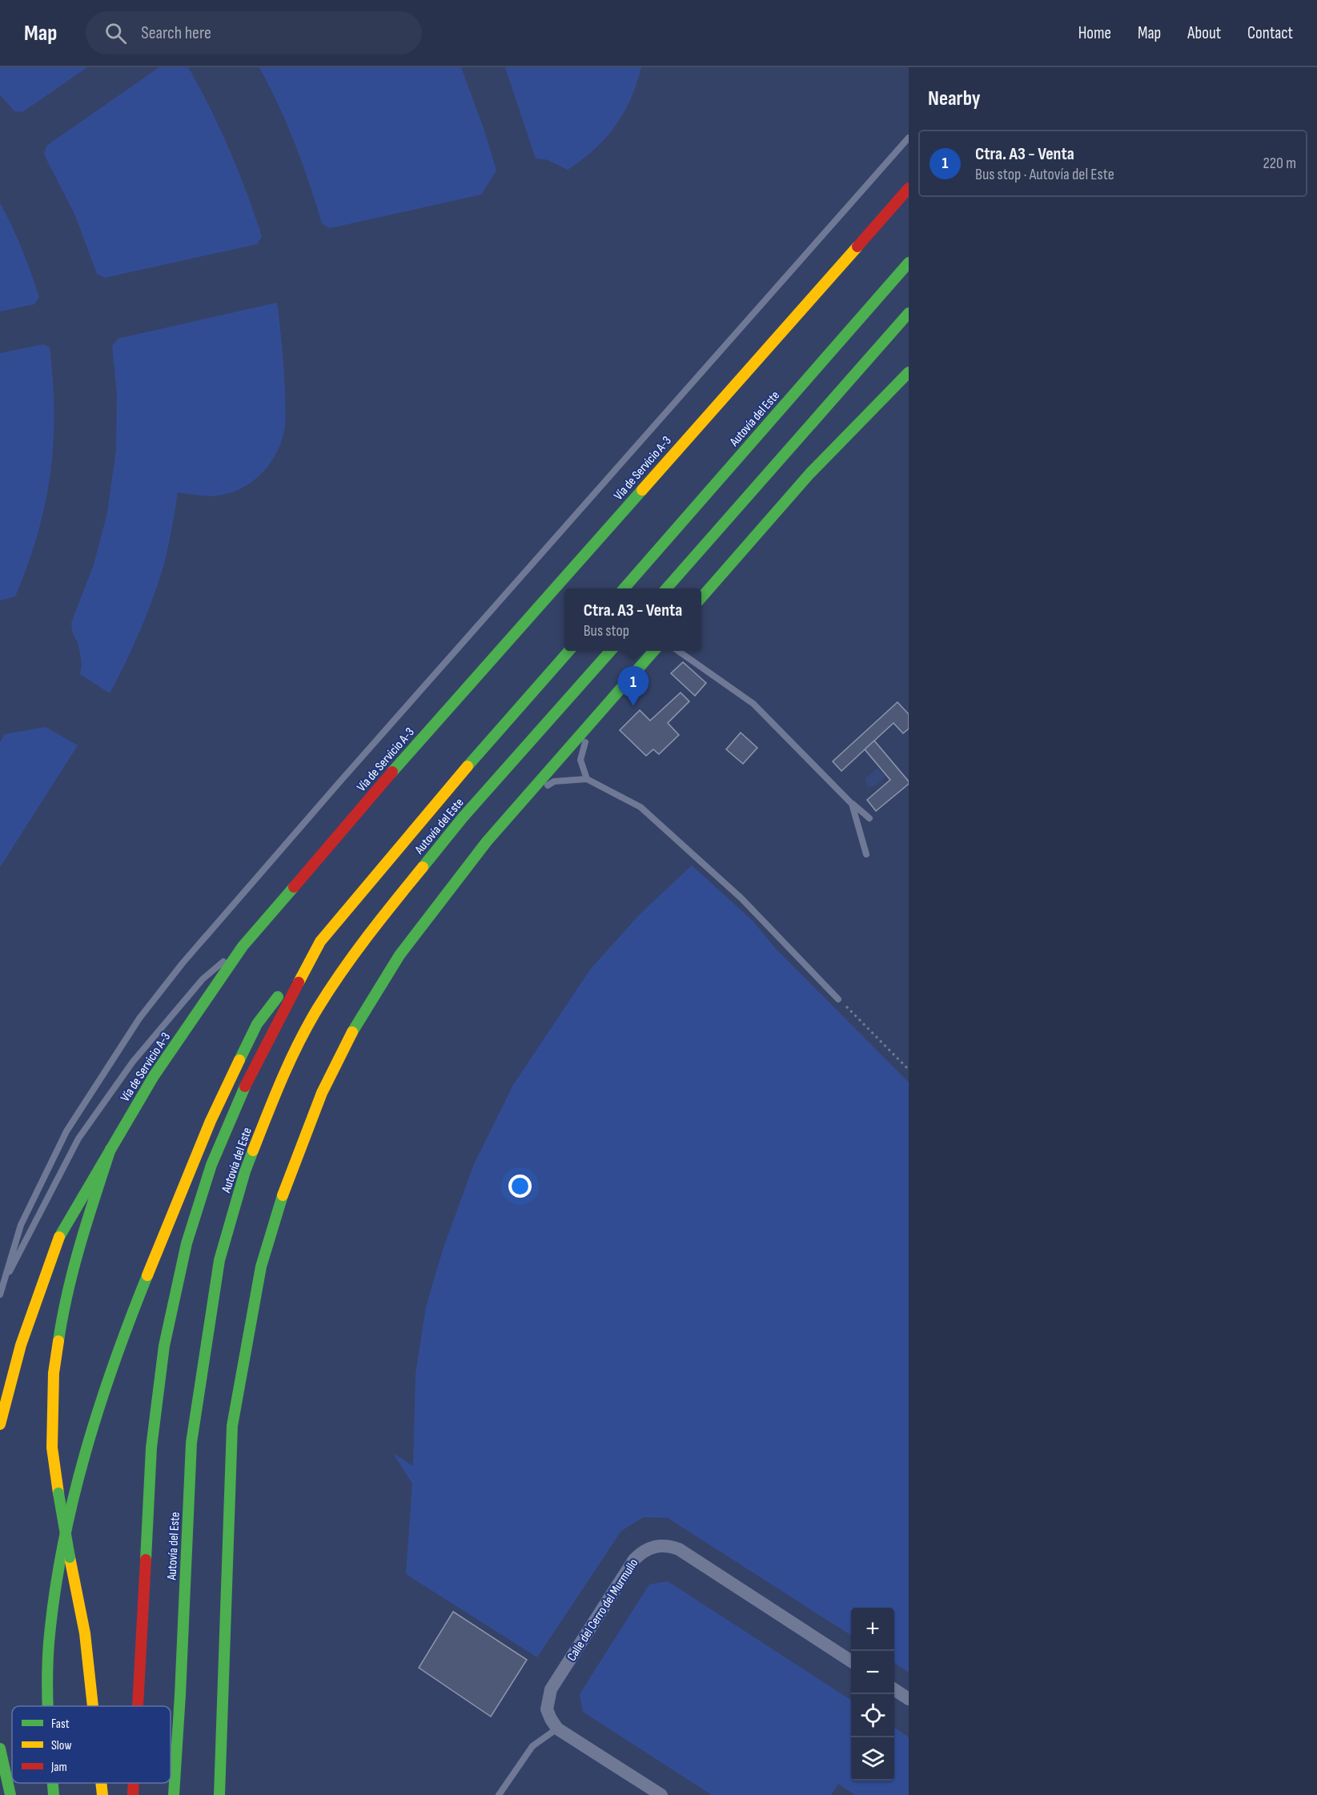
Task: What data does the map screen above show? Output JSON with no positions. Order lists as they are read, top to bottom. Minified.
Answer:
{"streets":{"main road":["Autovía del Este","Vía de Servicio A-3"],"street":["Calle del Cerro del Murmullo"]},"legend":["Fast","Slow","Jam"],"page":{"header":"Map","search":"Search here","nav":["Home","Map","About","Contact"],"heading":"Nearby","list":[{"mark":"1","name":"Ctra. A3 - Venta","note":"Bus stop · Autovía del Este","value":"220 m"}],"popup":["Ctra. A3 - Venta","Bus stop"],"pins":"1","map_buttons":["+","−"]}}
